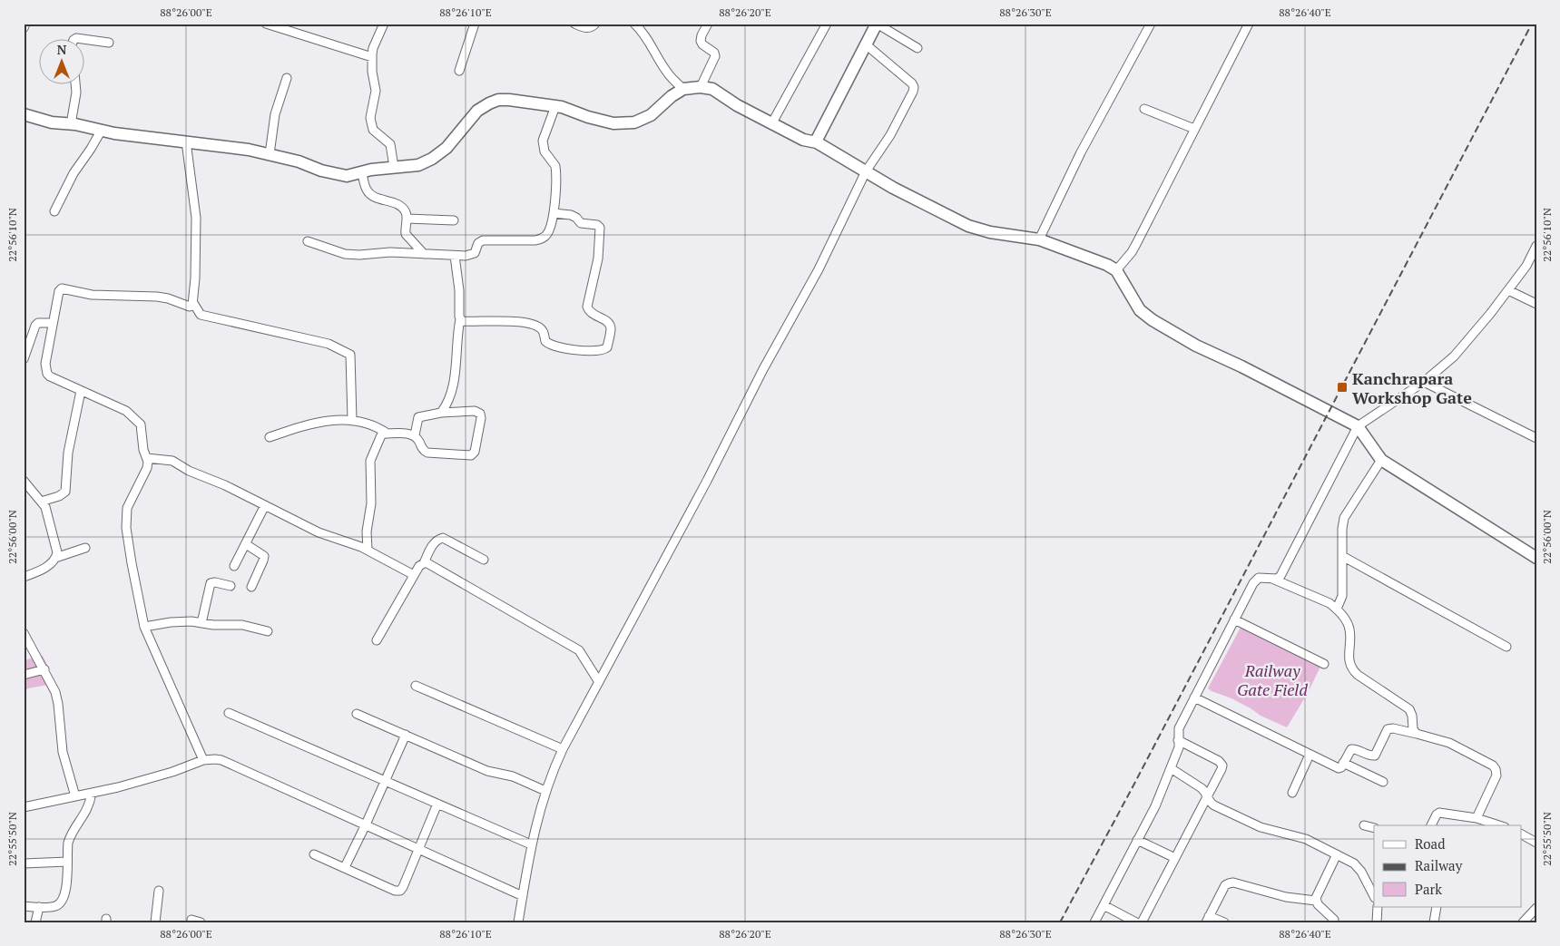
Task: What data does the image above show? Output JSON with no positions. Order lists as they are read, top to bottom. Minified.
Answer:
{"parks":["Railway Gate Field"],"places":{"transit":["Kanchrapara Workshop Gate"]},"legend":["Road","Railway","Park"],"north":"top","coordinates":["88°26'00\"E","88°26'10\"E","88°26'20\"E","88°26'30\"E","88°26'40\"E","22°56'10\"N","22°56'00\"N","22°55'50\"N"]}
